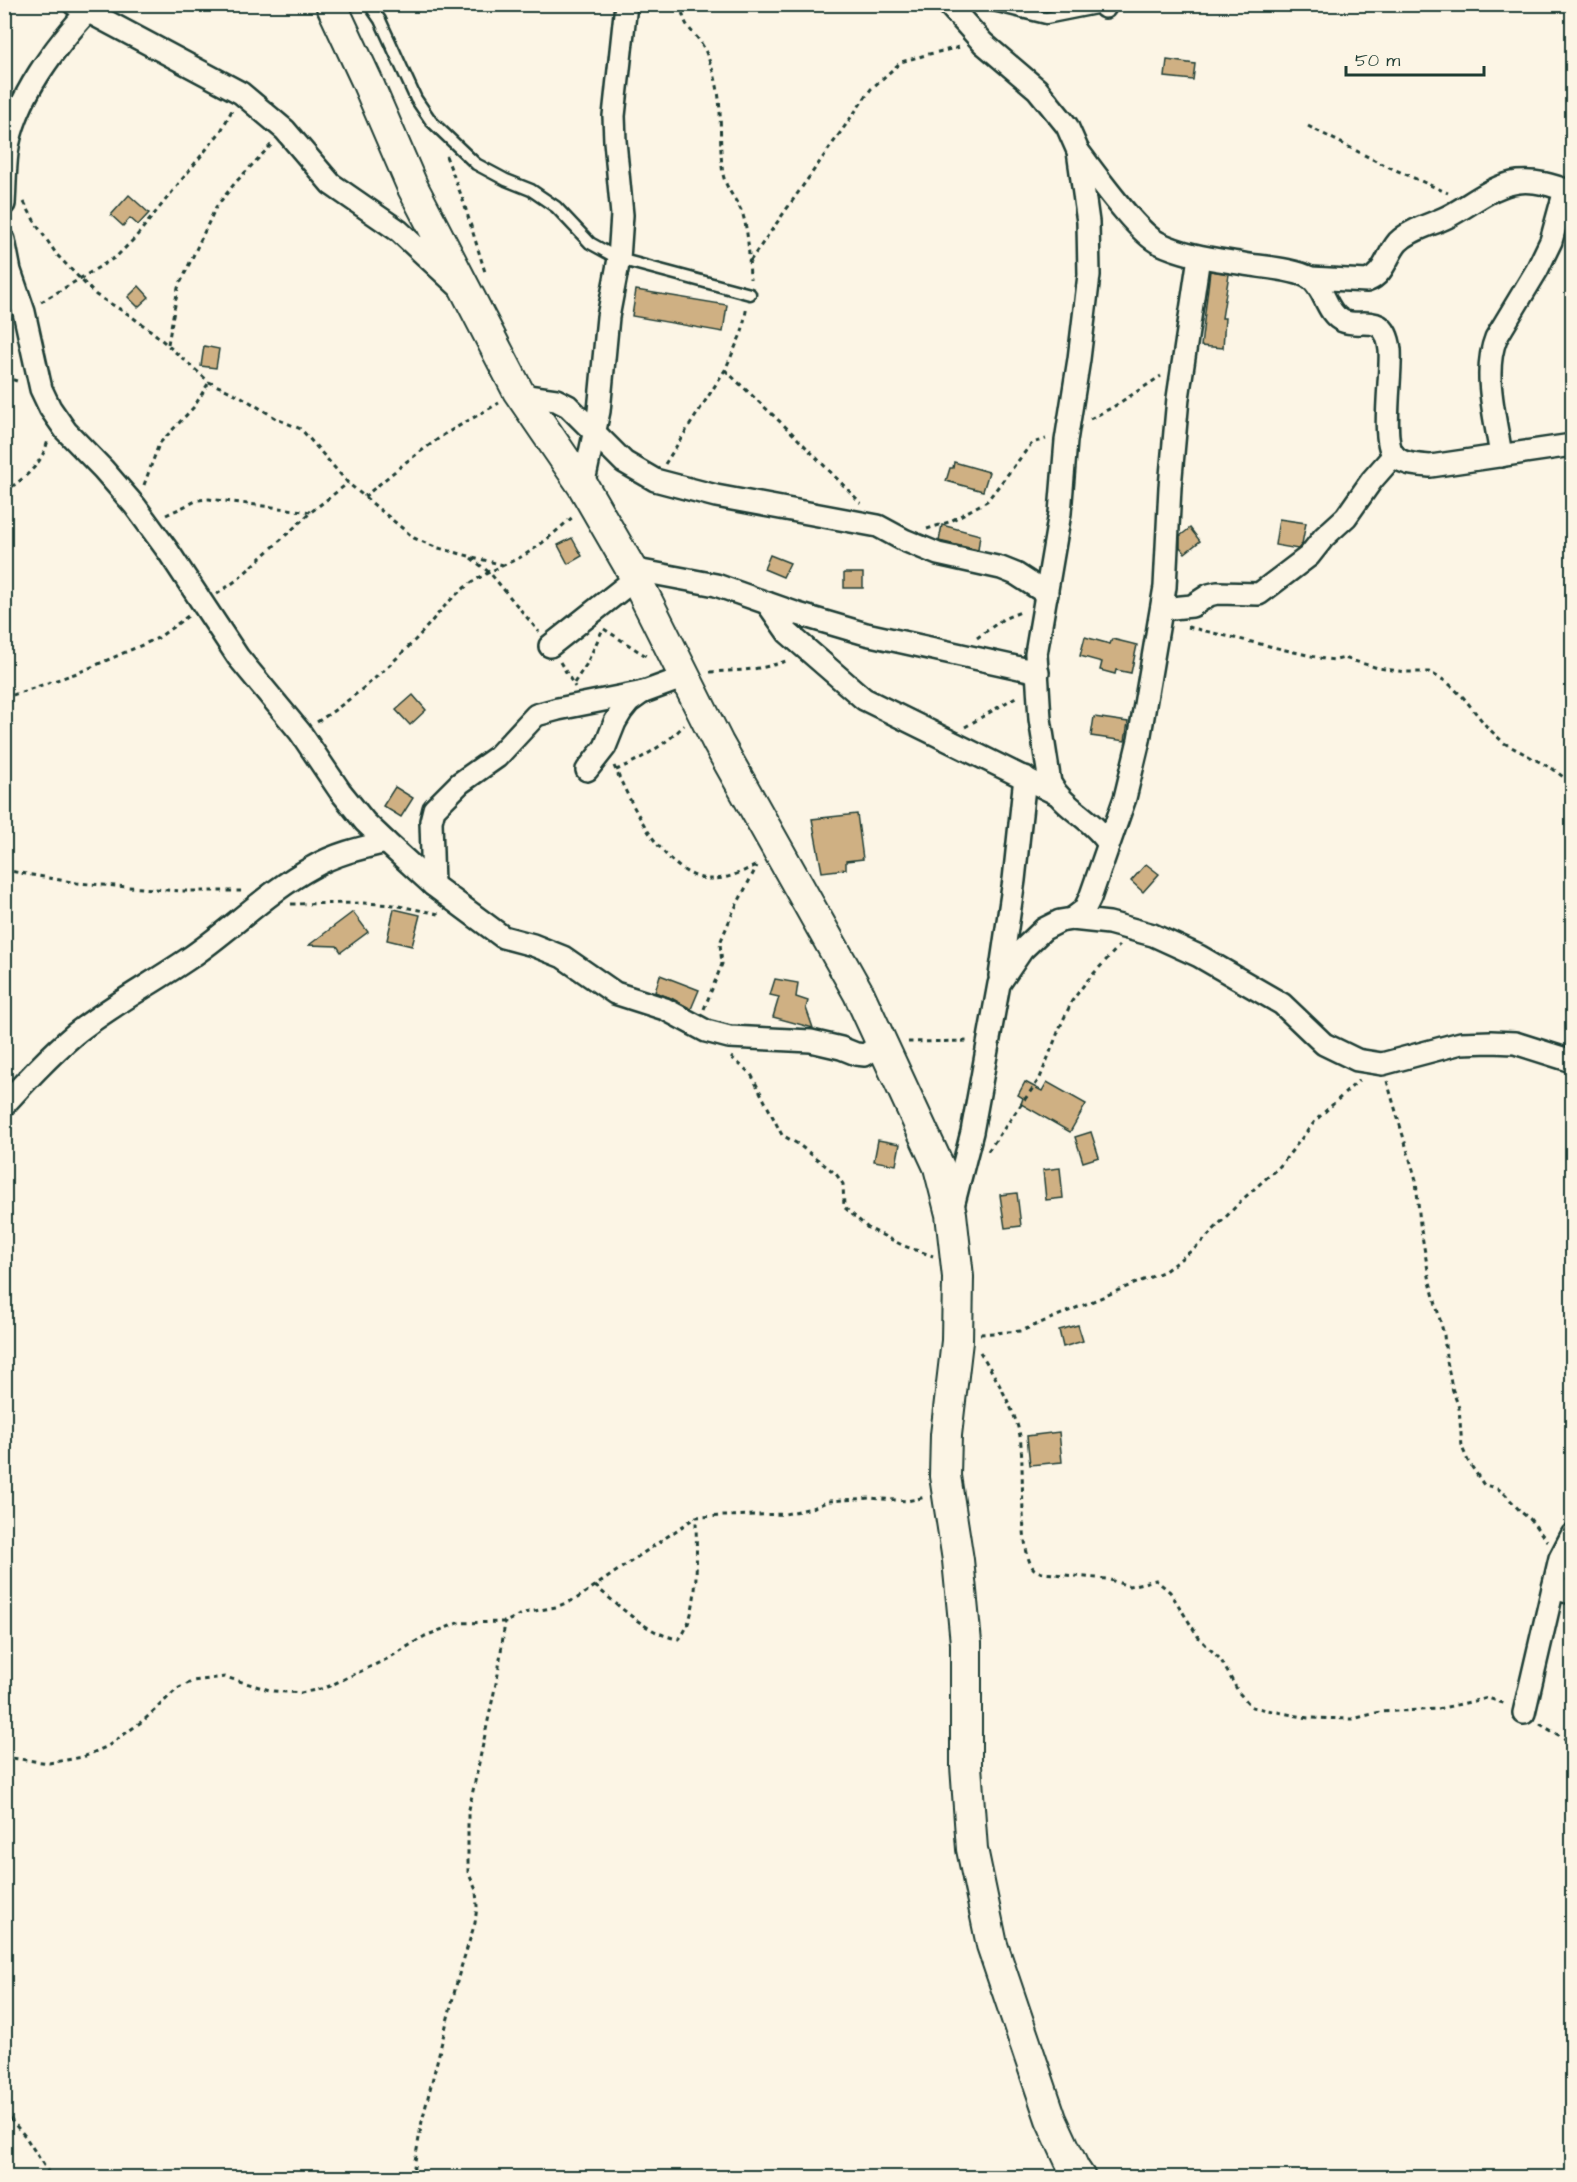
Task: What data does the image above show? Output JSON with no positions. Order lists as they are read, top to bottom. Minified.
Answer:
{"scale_bar":"50 m"}
